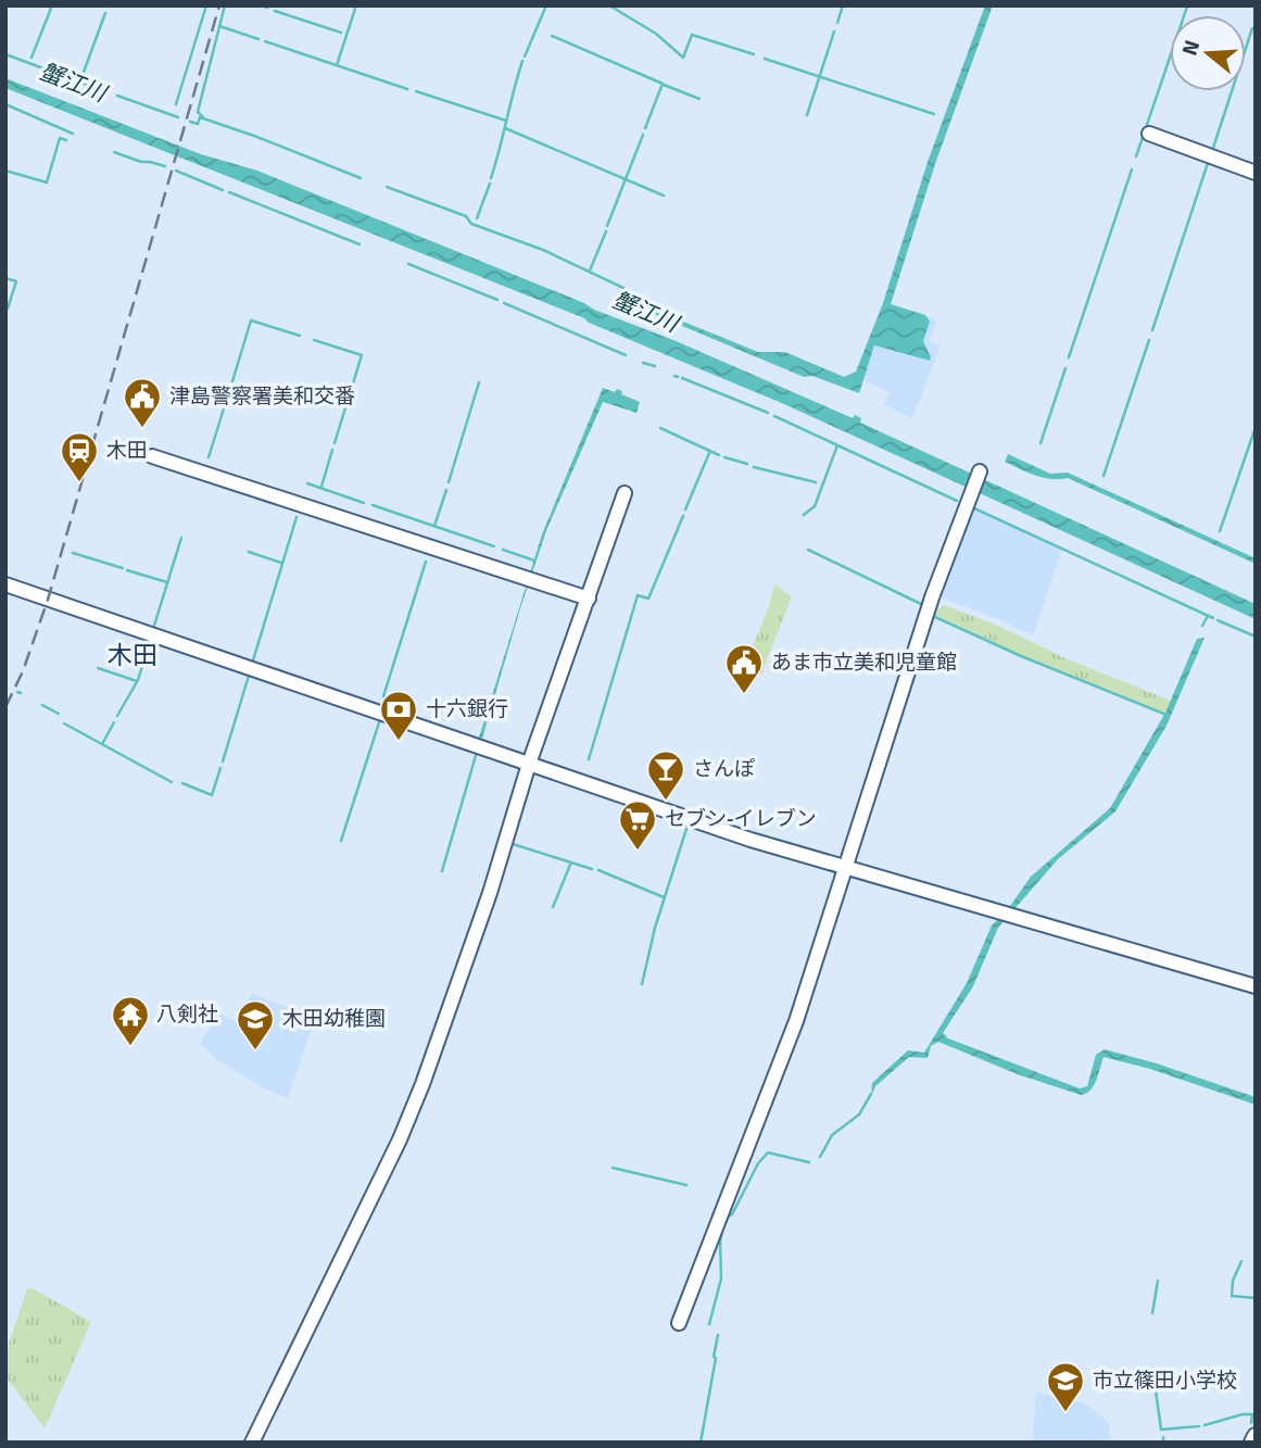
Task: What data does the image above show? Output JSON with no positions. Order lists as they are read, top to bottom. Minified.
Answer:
{"districts":["木田"],"water":["蟹江川"],"places":{"public building":["津島警察署美和交番","あま市立美和児童館"],"station":["木田"],"bank":["十六銀行"],"bar":["さんぽ"],"supermarket":["セブン-イレブン"],"temple":["八剣社"],"school or university":["木田幼稚園","市立篠田小学校"]},"north":"left"}
